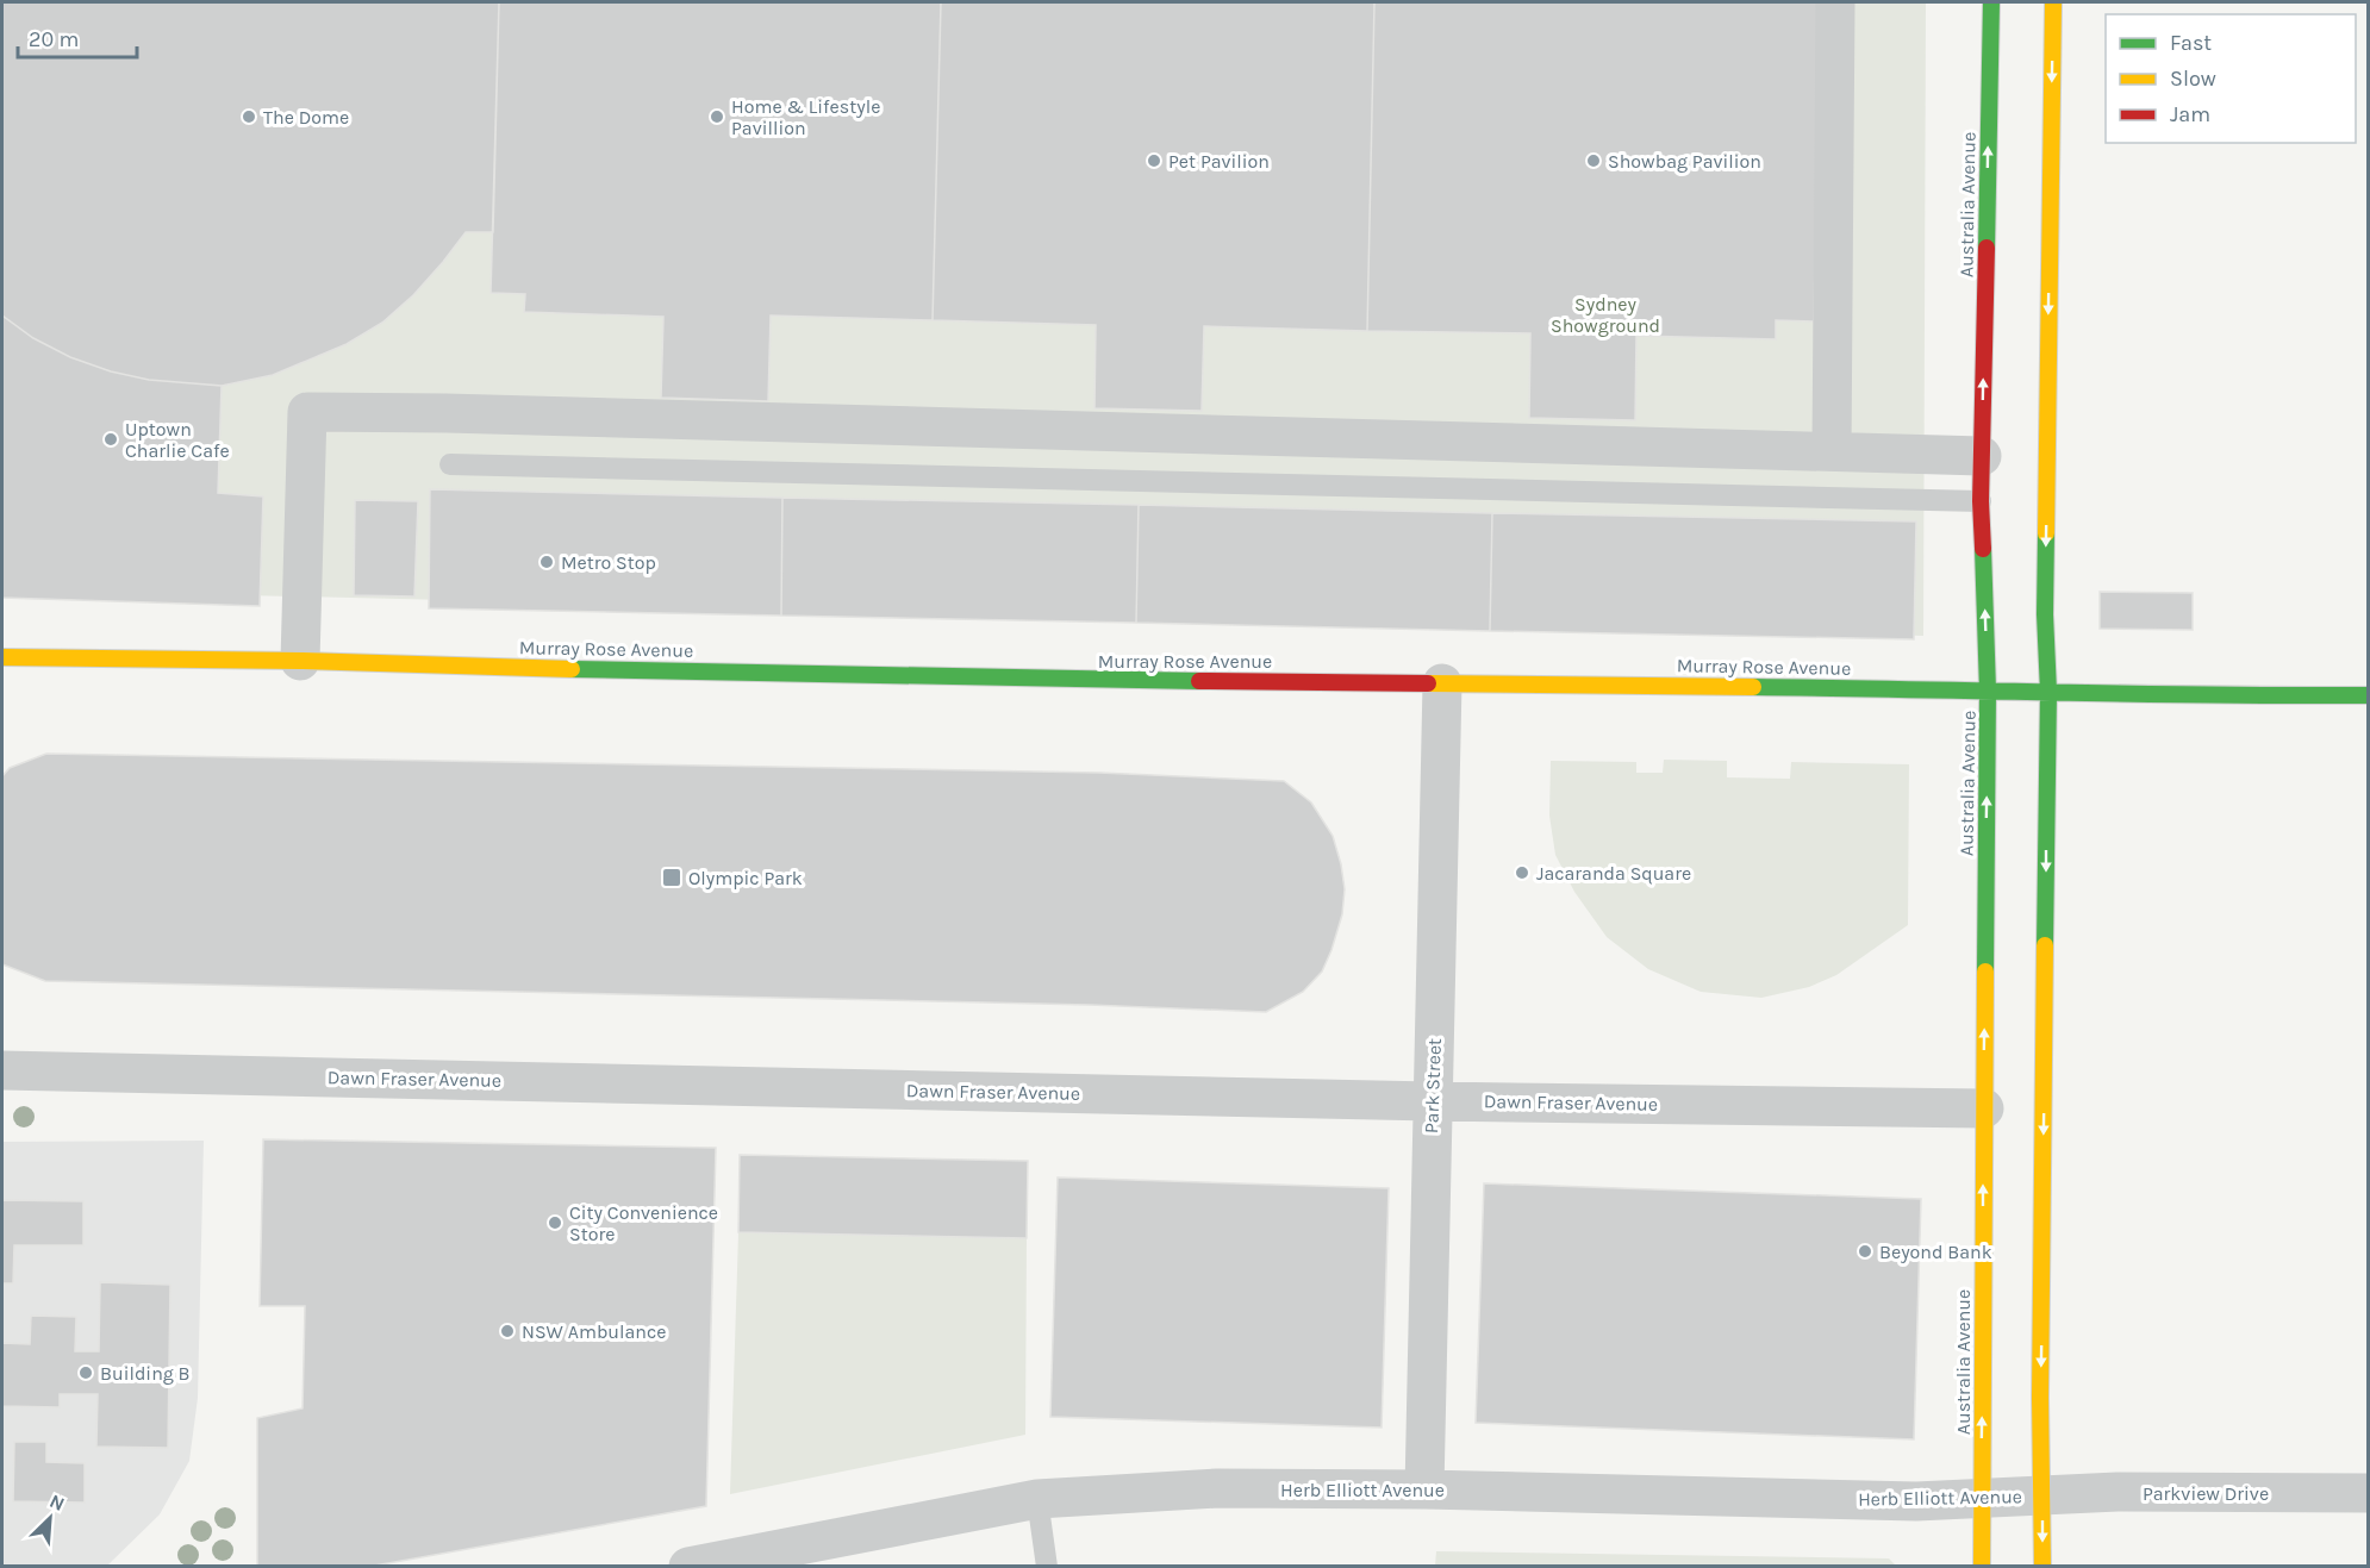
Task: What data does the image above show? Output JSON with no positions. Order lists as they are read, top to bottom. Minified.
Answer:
{"streets":{"main road":["Australia Avenue","Murray Rose Avenue"],"street":["Dawn Fraser Avenue","Park Street","Herb Elliott Avenue","Parkview Drive"]},"crossings":[["Australia Avenue","Murray Rose Avenue"],["Australia Avenue","Dawn Fraser Avenue"],["Australia Avenue","Herb Elliott Avenue"],["Murray Rose Avenue","Park Street"],["Dawn Fraser Avenue","Park Street"],["Park Street","Herb Elliott Avenue"],["Herb Elliott Avenue","Parkview Drive"]],"parks":["Sydney Showground"],"places":{"other":["The Dome","Home & Lifestyle Pavillion","Pet Pavilion","Showbag Pavilion","Uptown Charlie Cafe","Metro Stop","Jacaranda Square","City Convenience Store","Beyond Bank","NSW Ambulance","Building B"],"transit":["Olympic Park"]},"legend":["Fast","Slow","Jam"],"scale_bar":"20 m","north":"top right"}
